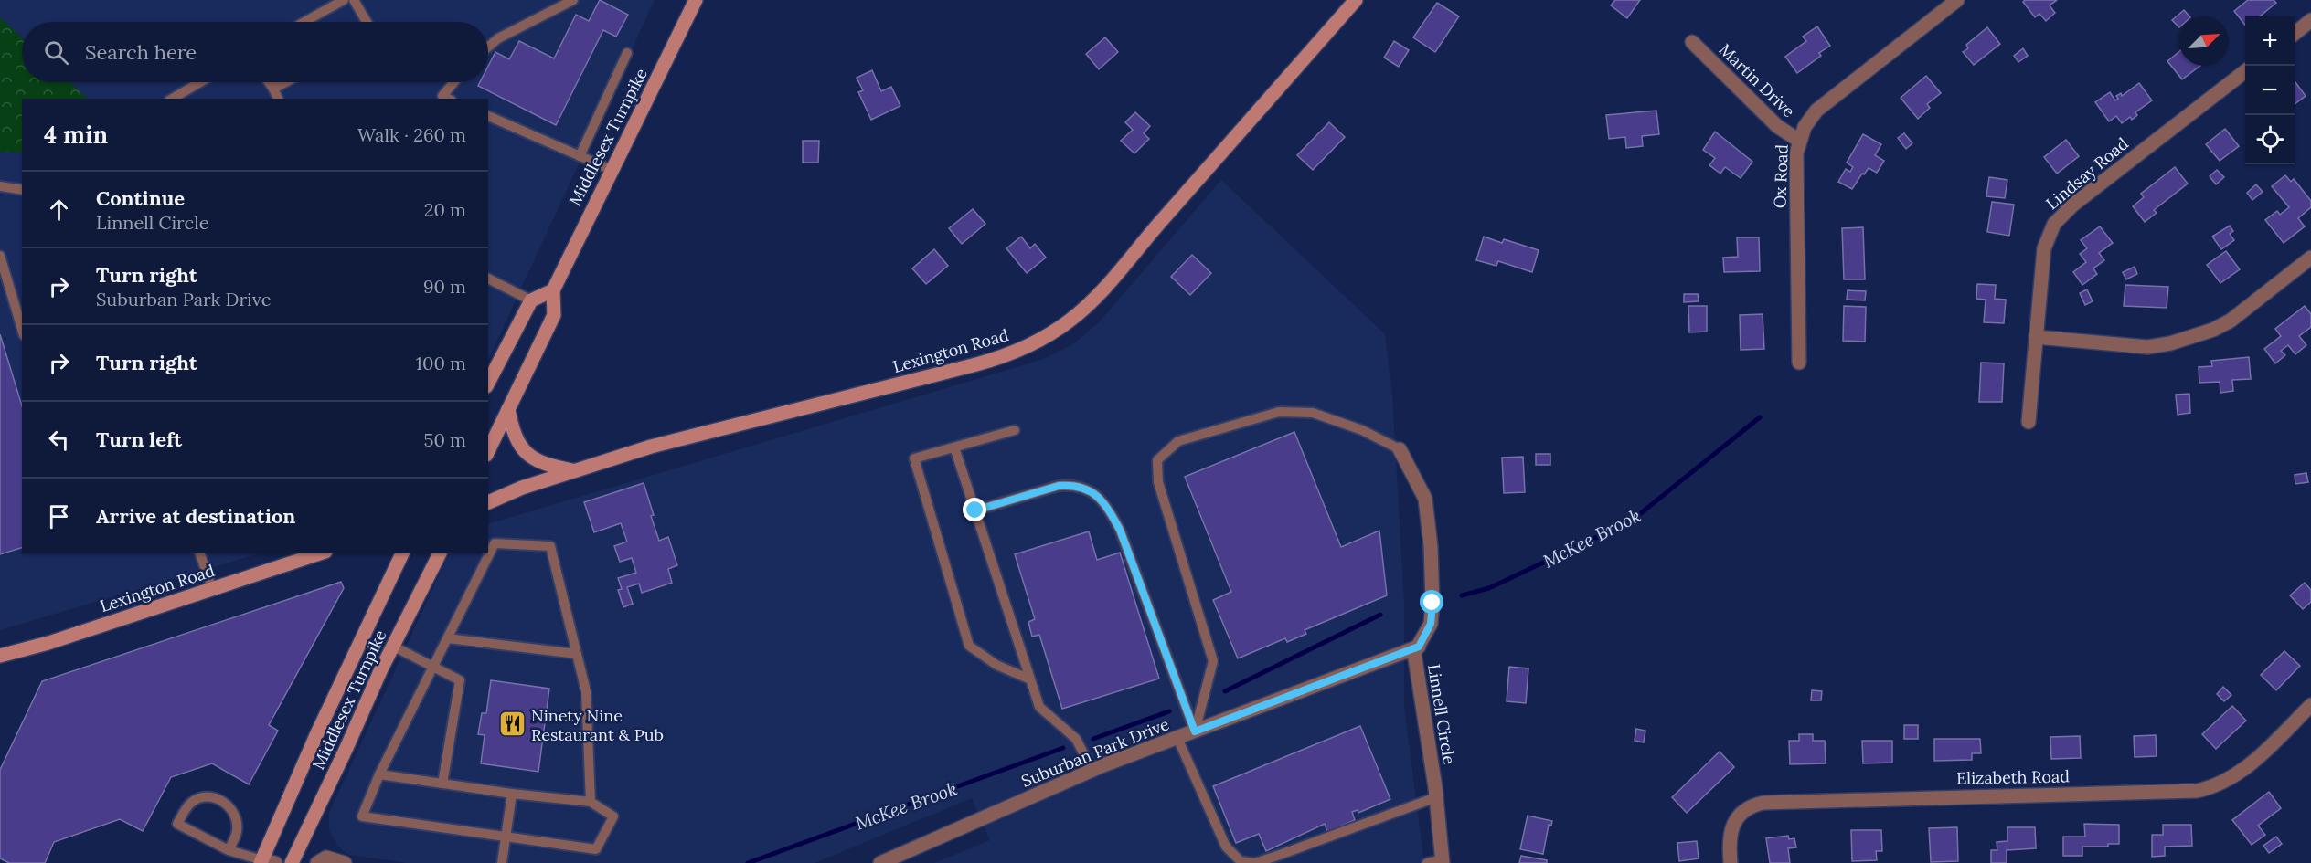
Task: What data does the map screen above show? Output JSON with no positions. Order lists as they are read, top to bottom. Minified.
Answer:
{"streets":{"street":["Martin Drive","Middlesex Turnpike","Lindsay Road","Ox Road","Lexington Road","Linnell Circle","Suburban Park Drive","Elizabeth Road"]},"crossings":[["Martin Drive","Ox Road"],["Linnell Circle","Suburban Park Drive"]],"water":["McKee Brook"],"places":{"restaurant":["Ninety Nine Restaurant & Pub"]},"north":"top right","page":{"map_buttons":["+","−"],"search":"Search here","heading":["4 min","Walk · 260 m"],"list":[["Continue","Linnell Circle","20 m"],["Turn right","Suburban Park Drive","90 m"],["Turn right","100 m"],["Turn left","50 m"],"Arrive at destination"]}}
